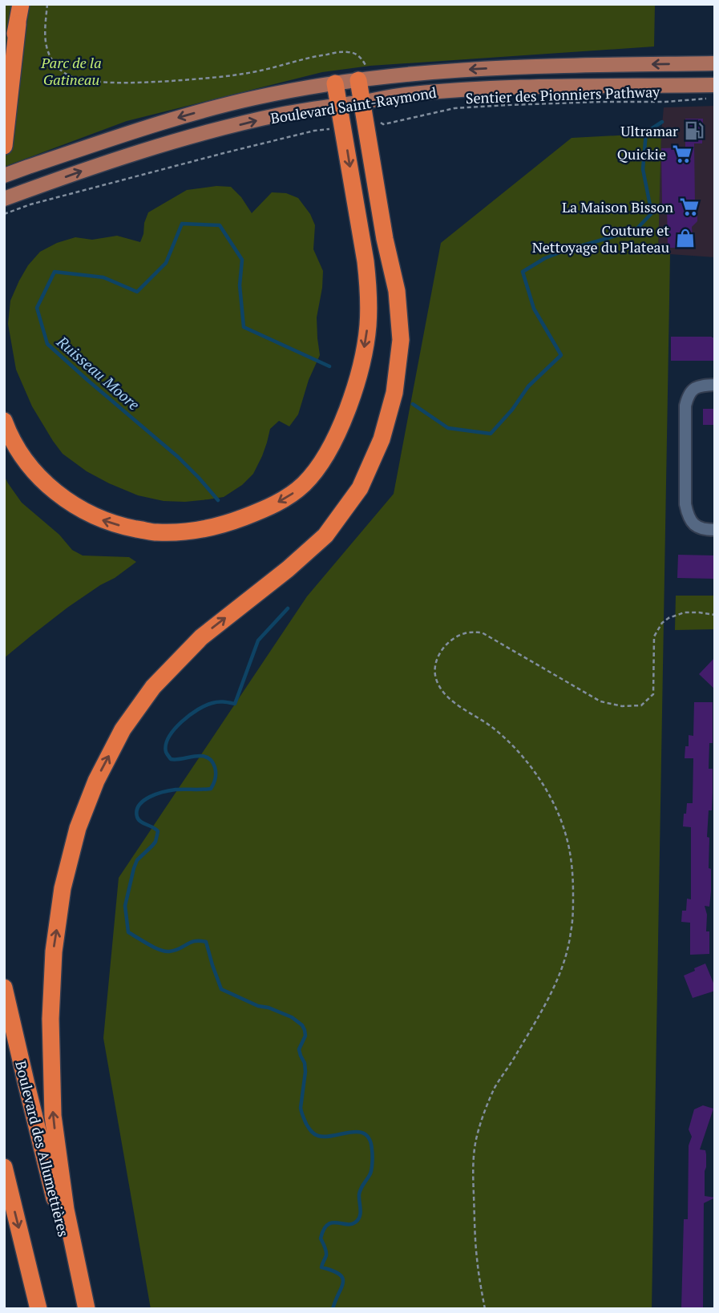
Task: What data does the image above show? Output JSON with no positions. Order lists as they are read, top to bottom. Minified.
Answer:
{"streets":{"highway":["Boulevard des Allumettières"],"main road":["Boulevard Saint-Raymond"],"path":["Sentier des Pionniers Pathway"]},"crossings":[["Sentier des Pionniers Pathway","Boulevard Saint-Raymond"]],"water":["Ruisseau Moore"],"parks":["Parc de la Gatineau"],"places":{"fuel station":["Ultramar"],"supermarket":["Quickie","La Maison Bisson"],"shop":["Couture et Nettoyage du Plateau"]}}
